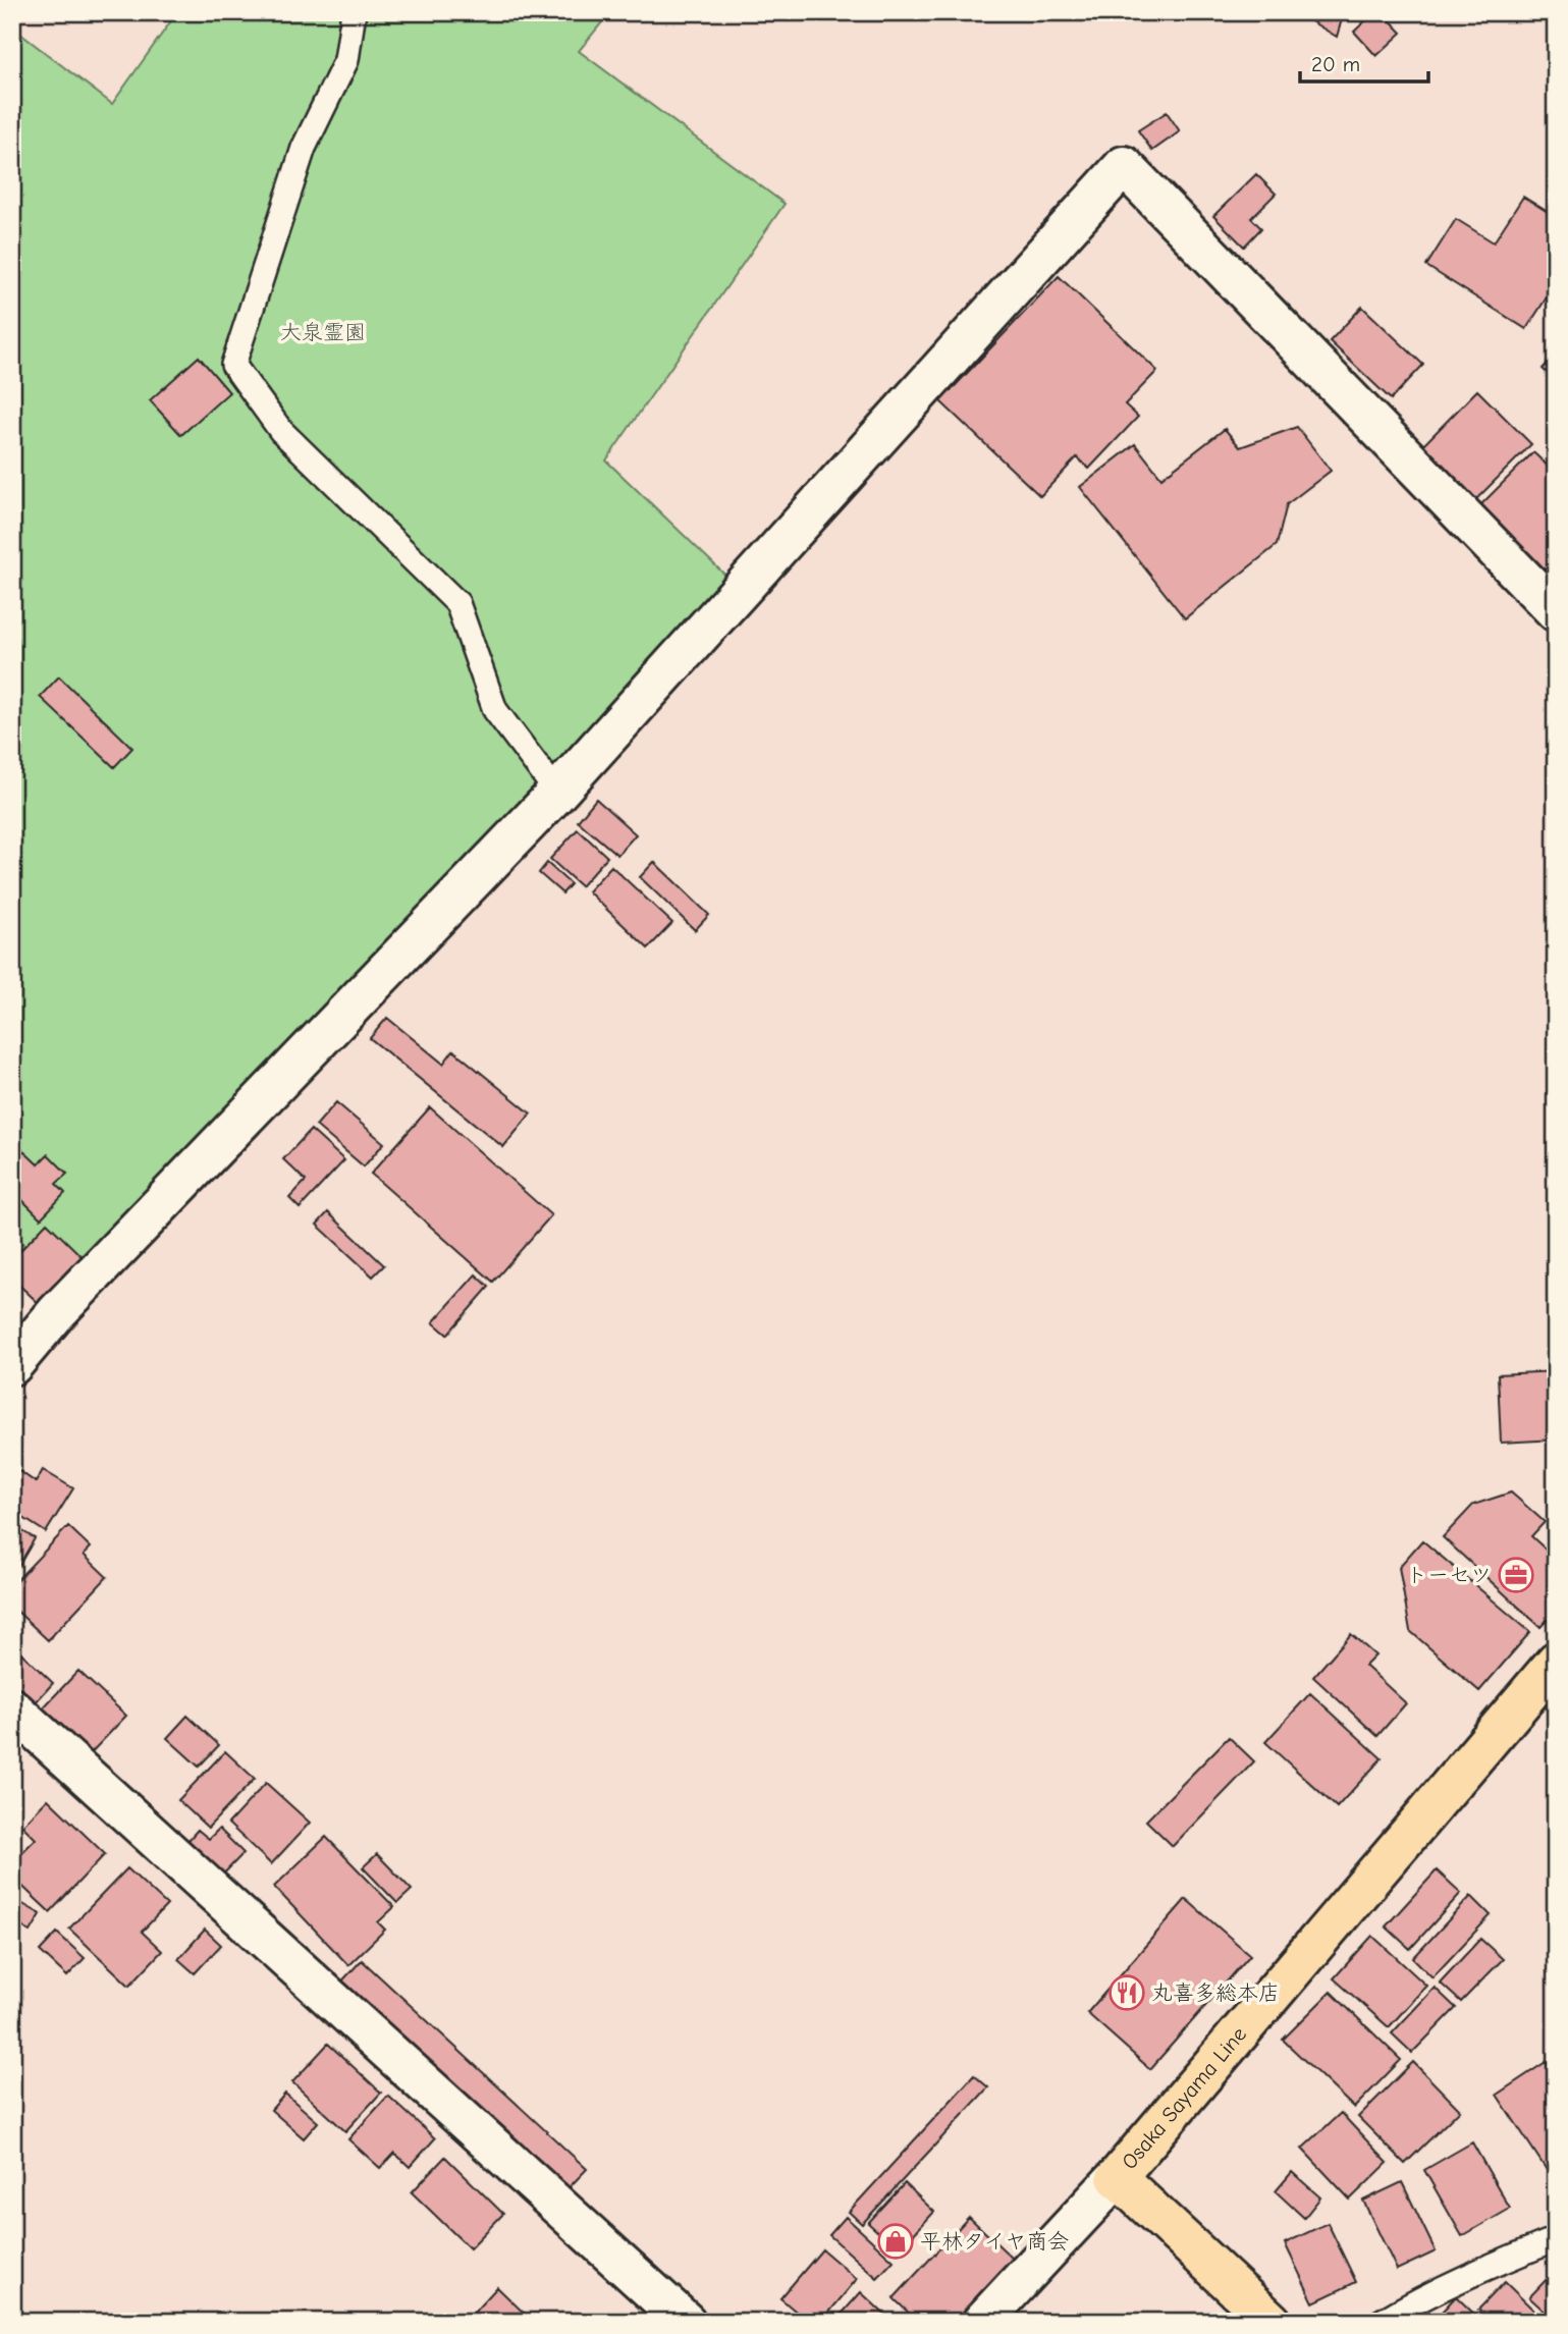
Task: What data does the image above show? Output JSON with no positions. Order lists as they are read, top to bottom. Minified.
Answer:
{"streets":{"main road":["Osaka Sayama Line"]},"parks":["大泉霊園"],"places":{"office":["トーセツ"],"restaurant":["丸喜多総本店"],"shop":["平林タイヤ商会"]},"scale_bar":"20 m"}
